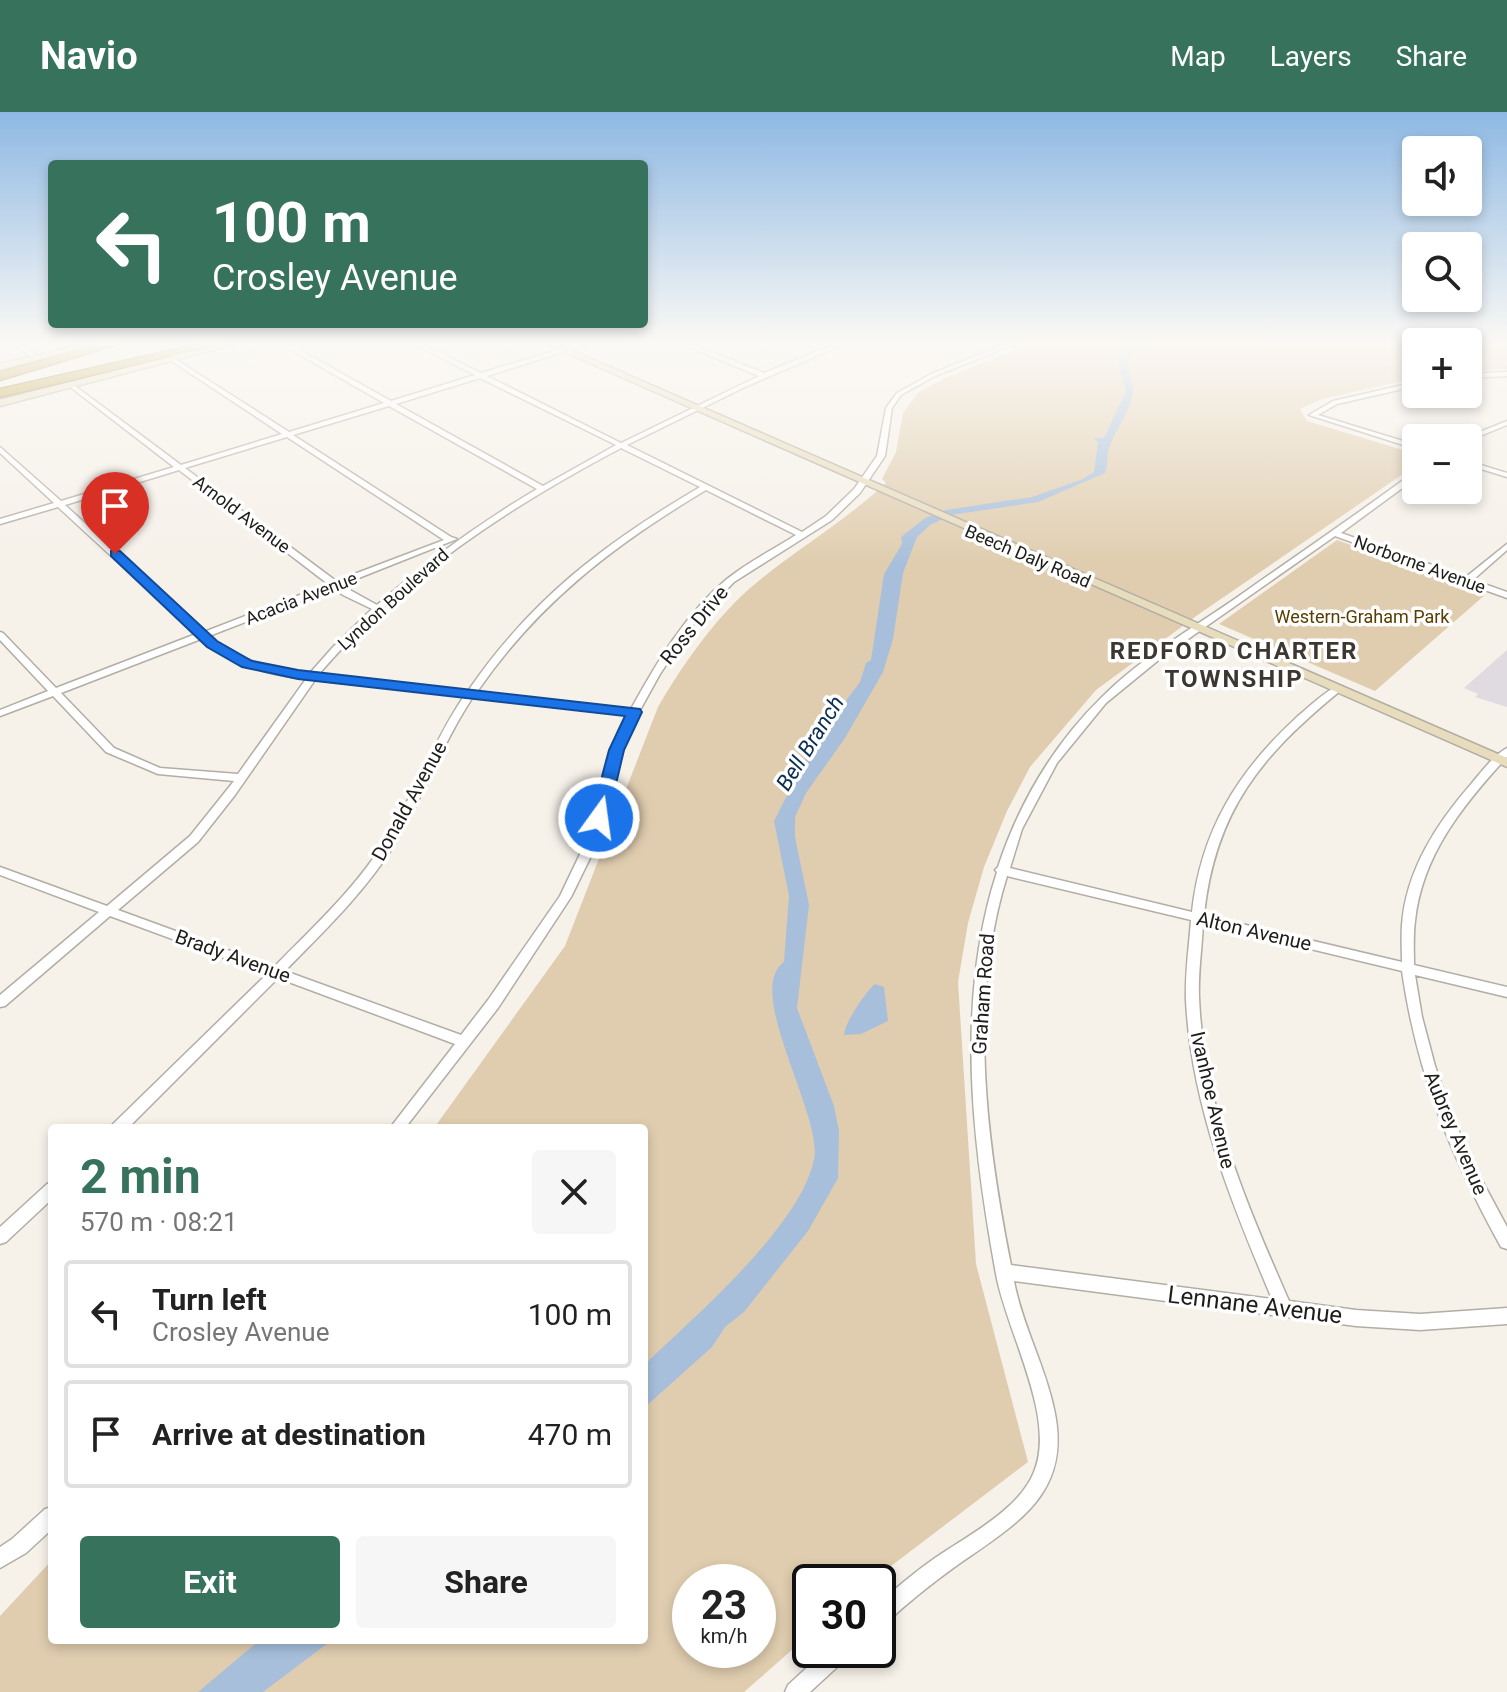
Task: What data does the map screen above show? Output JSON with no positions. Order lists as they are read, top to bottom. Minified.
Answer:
{"streets":{"main road":["Beech Daly Road"],"street":["Arnold Avenue","Norborne Avenue","Acacia Avenue","Lyndon Boulevard","Ross Drive","Donald Avenue","Alton Avenue","Brady Avenue","Graham Road","Ivanhoe Avenue","Aubrey Avenue","Lennane Avenue"]},"crossings":[["Arnold Avenue","Acacia Avenue"],["Arnold Avenue","Lyndon Boulevard"],["Beech Daly Road","Ross Drive"],["Beech Daly Road","Graham Road"],["Beech Daly Road","Ivanhoe Avenue"],["Beech Daly Road","Aubrey Avenue"],["Norborne Avenue","Graham Road"],["Acacia Avenue","Lyndon Boulevard"],["Lyndon Boulevard","Brady Avenue"],["Ross Drive","Brady Avenue"],["Donald Avenue","Brady Avenue"],["Alton Avenue","Graham Road"],["Alton Avenue","Ivanhoe Avenue"],["Alton Avenue","Aubrey Avenue"],["Graham Road","Lennane Avenue"],["Ivanhoe Avenue","Lennane Avenue"]],"districts":["REDFORD CHARTER TOWNSHIP"],"water":["Bell Branch"],"parks":["Western-Graham Park"],"page":{"header":"Navio","nav":["Map","Layers","Share"],"map_buttons":["+","−"],"turn":["100 m","Crosley Avenue"],"heading":["2 min","570 m · 08:21"],"list":[{"name":"Turn left","note":"Crosley Avenue","value":"100 m"},{"name":"Arrive at destination","value":"470 m"}],"buttons":["Exit","Share"],"speed":"23 km/h","limit":"30"}}
